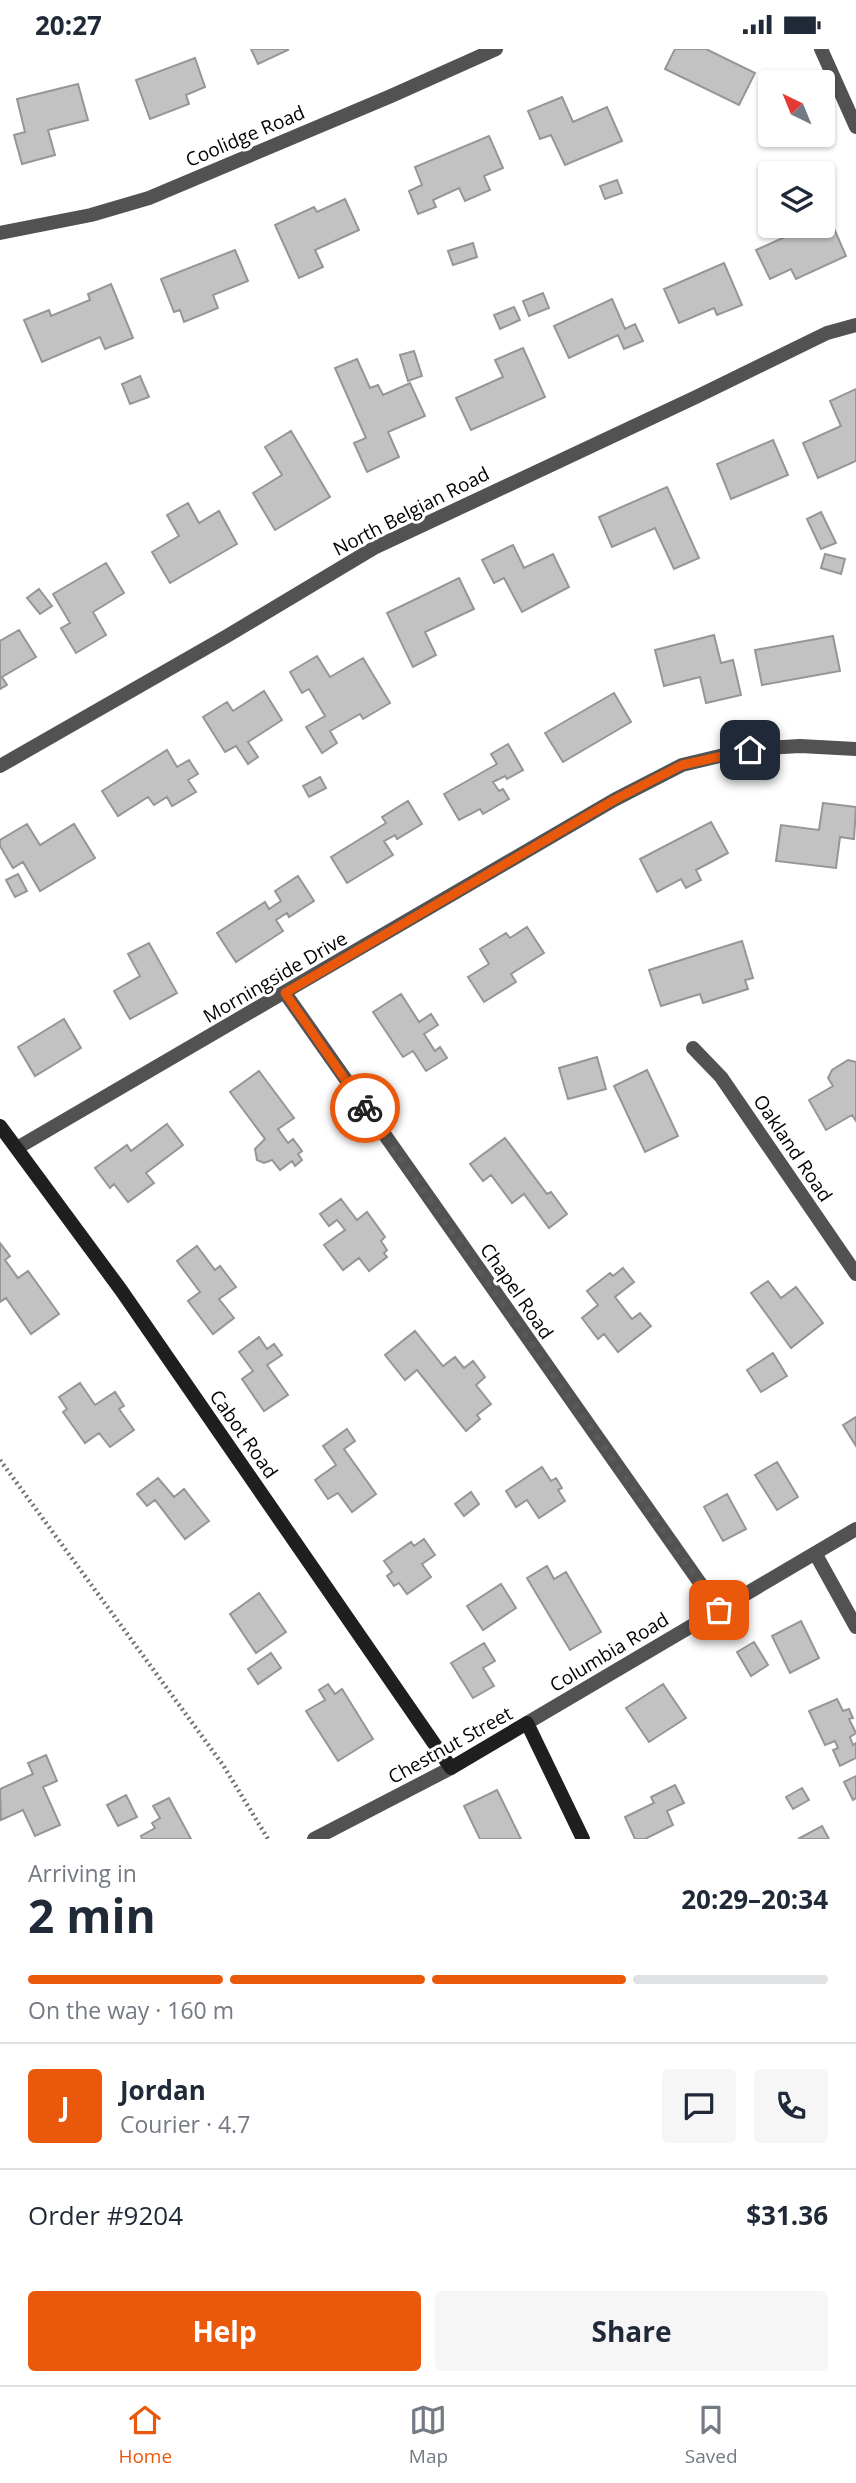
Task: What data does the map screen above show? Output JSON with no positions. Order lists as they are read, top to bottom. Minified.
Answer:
{"streets":{"street":["Coolidge Road","North Belgian Road","Morningside Drive","Oakland Road","Chapel Road","Cabot Road","Columbia Road","Chestnut Street"]},"crossings":[["Morningside Drive","Chapel Road"],["Morningside Drive","Cabot Road"],["Chapel Road","Columbia Road"],["Cabot Road","Chestnut Street"],["Columbia Road","Chestnut Street"]],"north":"top left","page":{"status":"20:27","heading":["2 min","Arriving in","20:29–20:34"],"panel":["Jordan","Courier · 4.7","Order #9204","$31.36"],"bar":"On the way · 160 m","round":"J","buttons":["Help","Share"],"tabs":["Home","Map","Saved"]}}
